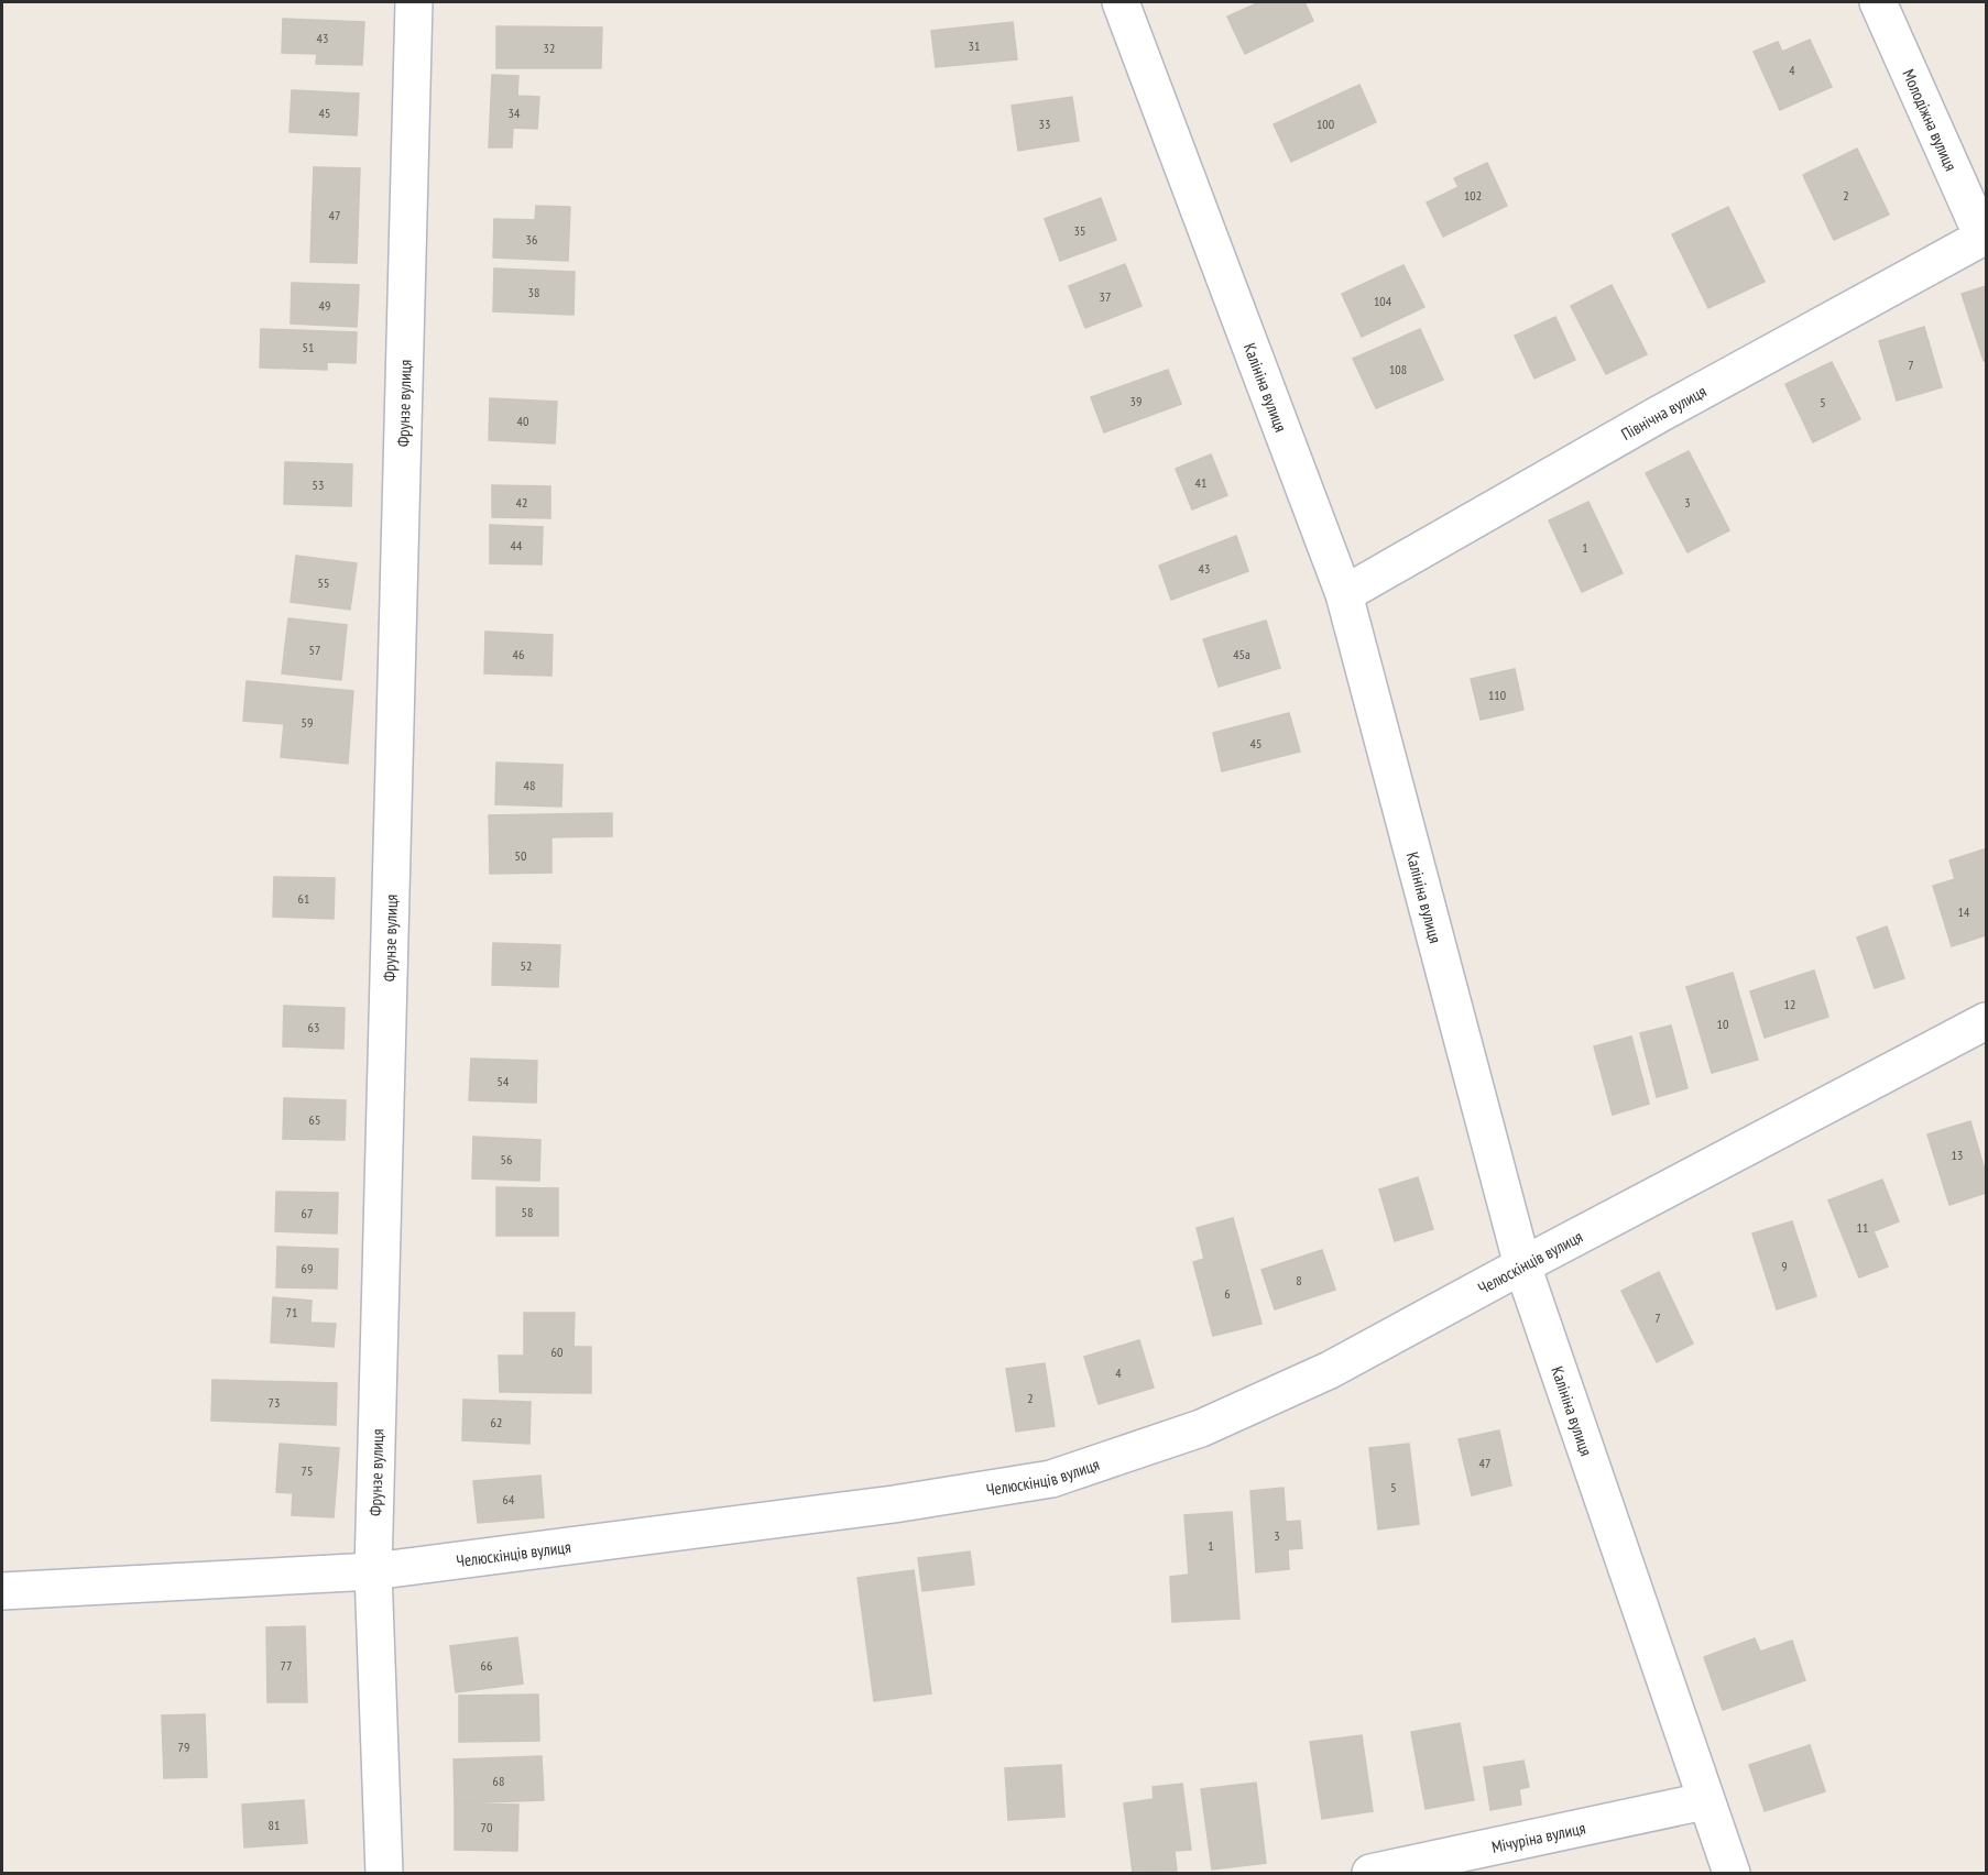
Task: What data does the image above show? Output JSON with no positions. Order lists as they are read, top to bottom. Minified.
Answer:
{"streets":{"street":["Молодіжна вулиця","Калініна вулиця","Фрунзе вулиця","Північна вулиця","Челюскінців вулиця","Мічуріна вулиця"]},"crossings":[["Молодіжна вулиця","Північна вулиця"],["Калініна вулиця","Північна вулиця"],["Калініна вулиця","Челюскінців вулиця"],["Калініна вулиця","Мічуріна вулиця"],["Фрунзе вулиця","Челюскінців вулиця"]],"house_numbers":["43","31","32","4","45","34","33","100","102","2","47","35","36","38","37","104","49","51","7","108","39","5","40","41","53","42","3","44","1","43","55","57","46","45а","110","59","45","48","50","61","14","52","12","10","63","54","65","13","56","58","67","11","9","69","8","6","71","7","60","4","2","73","62","47","75","5","64","3","1","77","66","79","68","81","70"]}
